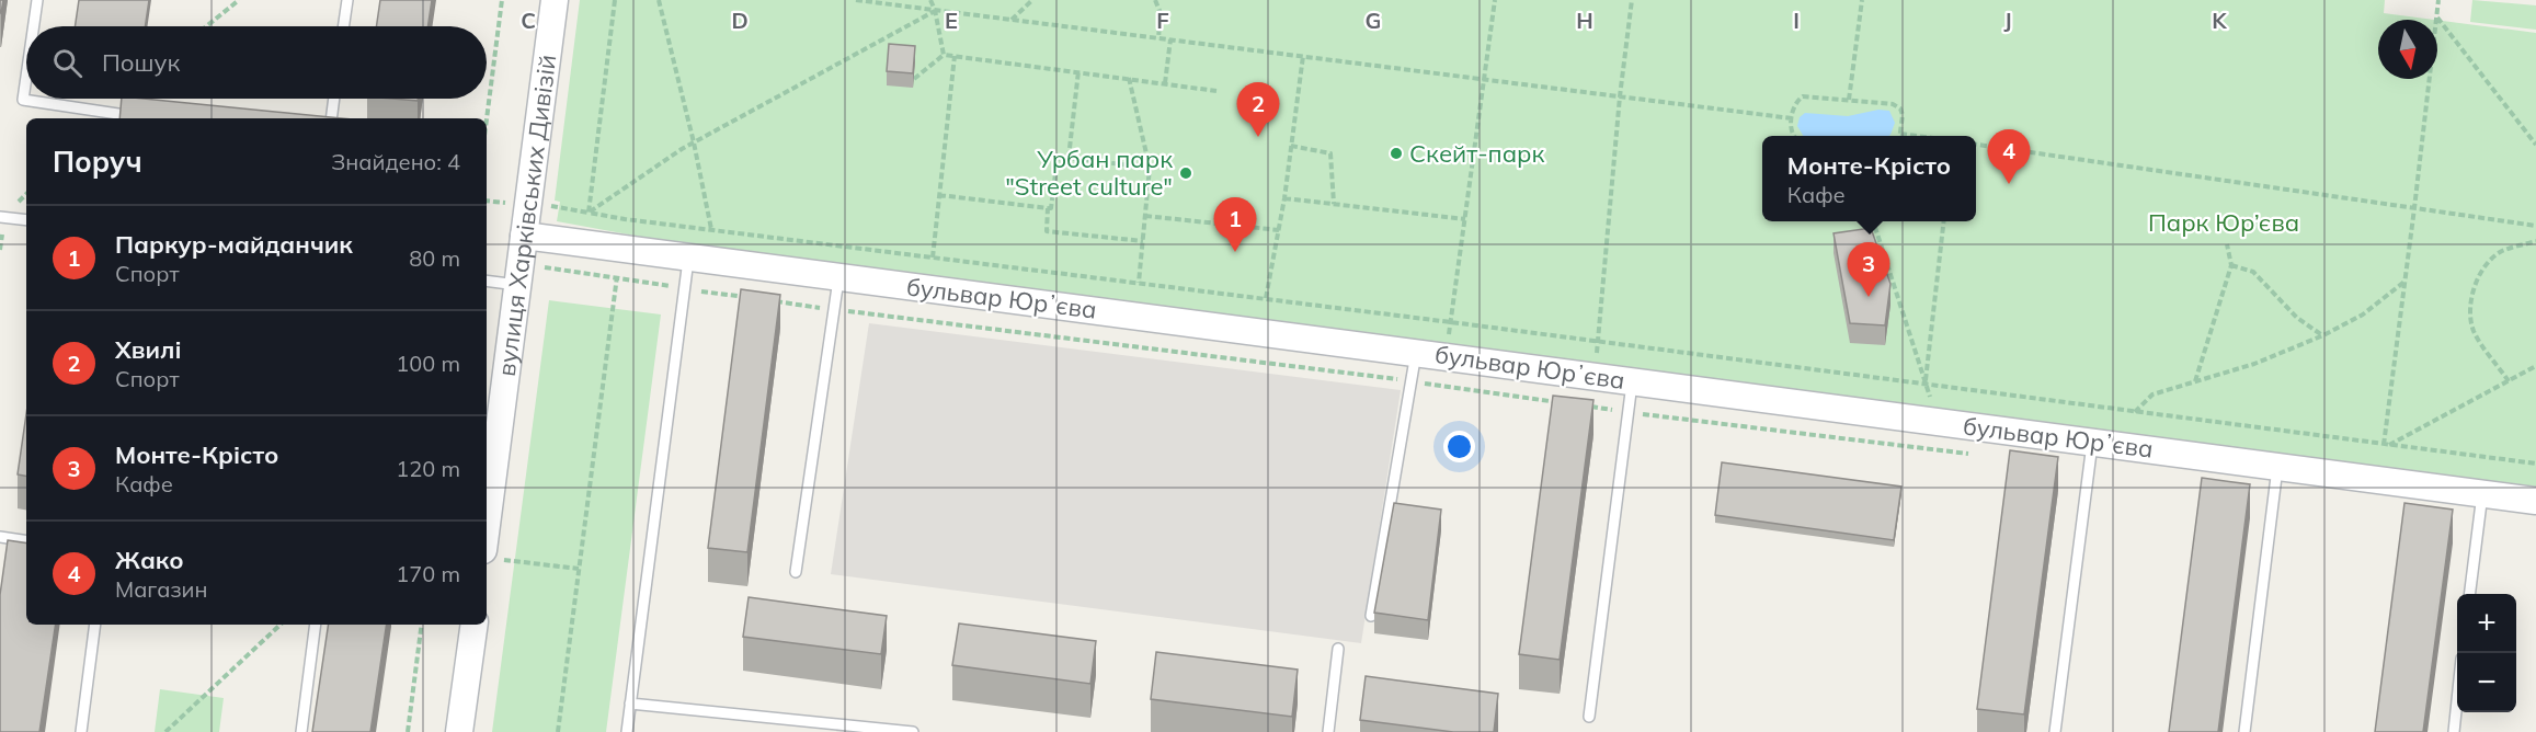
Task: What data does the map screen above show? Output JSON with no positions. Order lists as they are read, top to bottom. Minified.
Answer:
{"streets":{"street":["вулиця Харківських Дивізій","бульвар Юрʼєва"]},"crossings":[["вулиця Харківських Дивізій","бульвар Юрʼєва"]],"parks":["Парк Юр’єва"],"places":["Скейт-парк","Урбан парк \"Street culture\""],"north":"bottom","page":{"search":"Пошук","pins":["2","4","1","3"],"heading":["Поруч","Знайдено: 4"],"popup":["Монте-Крісто","Кафе"],"list":[{"mark":"1","name":"Паркур-майданчик","note":"Спорт","value":"80 m"},{"mark":"2","name":"Хвилі","note":"Спорт","value":"100 m"},{"mark":"3","name":"Монте-Крісто","note":"Кафе","value":"120 m"},{"mark":"4","name":"Жако","note":"Магазин","value":"170 m"}],"map_buttons":["+","−"]},"grid":{"columns":["C","D","E","F","G","H","I","J","K"]}}
